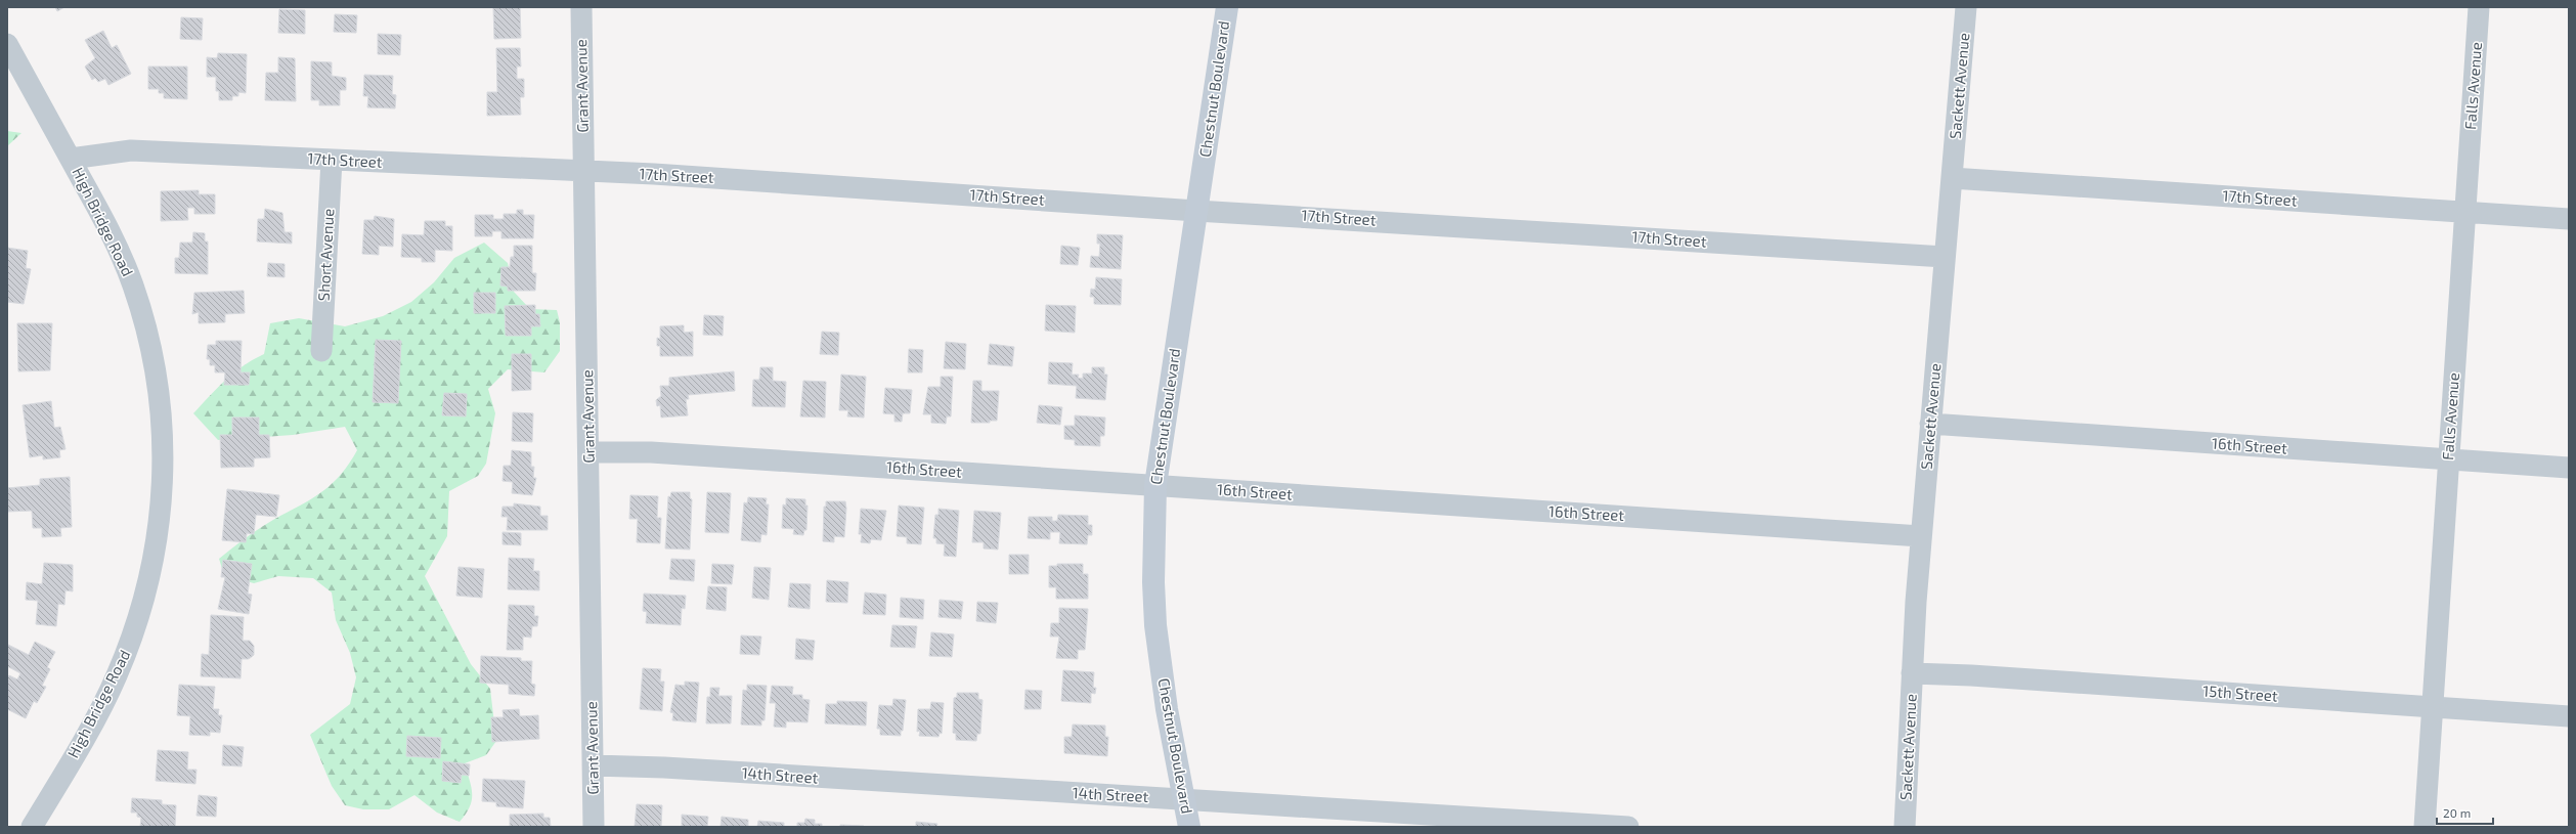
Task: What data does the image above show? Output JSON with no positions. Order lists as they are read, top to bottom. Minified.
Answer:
{"streets":{"street":["Grant Avenue","Sackett Avenue","Falls Avenue","Chestnut Boulevard","17th Street","High Bridge Road","Short Avenue","16th Street","15th Street","14th Street"]},"crossings":[["Grant Avenue","17th Street"],["Grant Avenue","16th Street"],["Grant Avenue","14th Street"],["Sackett Avenue","17th Street"],["Sackett Avenue","16th Street"],["Sackett Avenue","15th Street"],["Falls Avenue","17th Street"],["Falls Avenue","16th Street"],["Falls Avenue","15th Street"],["Chestnut Boulevard","17th Street"],["Chestnut Boulevard","16th Street"],["Chestnut Boulevard","14th Street"],["17th Street","High Bridge Road"],["17th Street","Short Avenue"]],"scale_bar":"20 m"}
